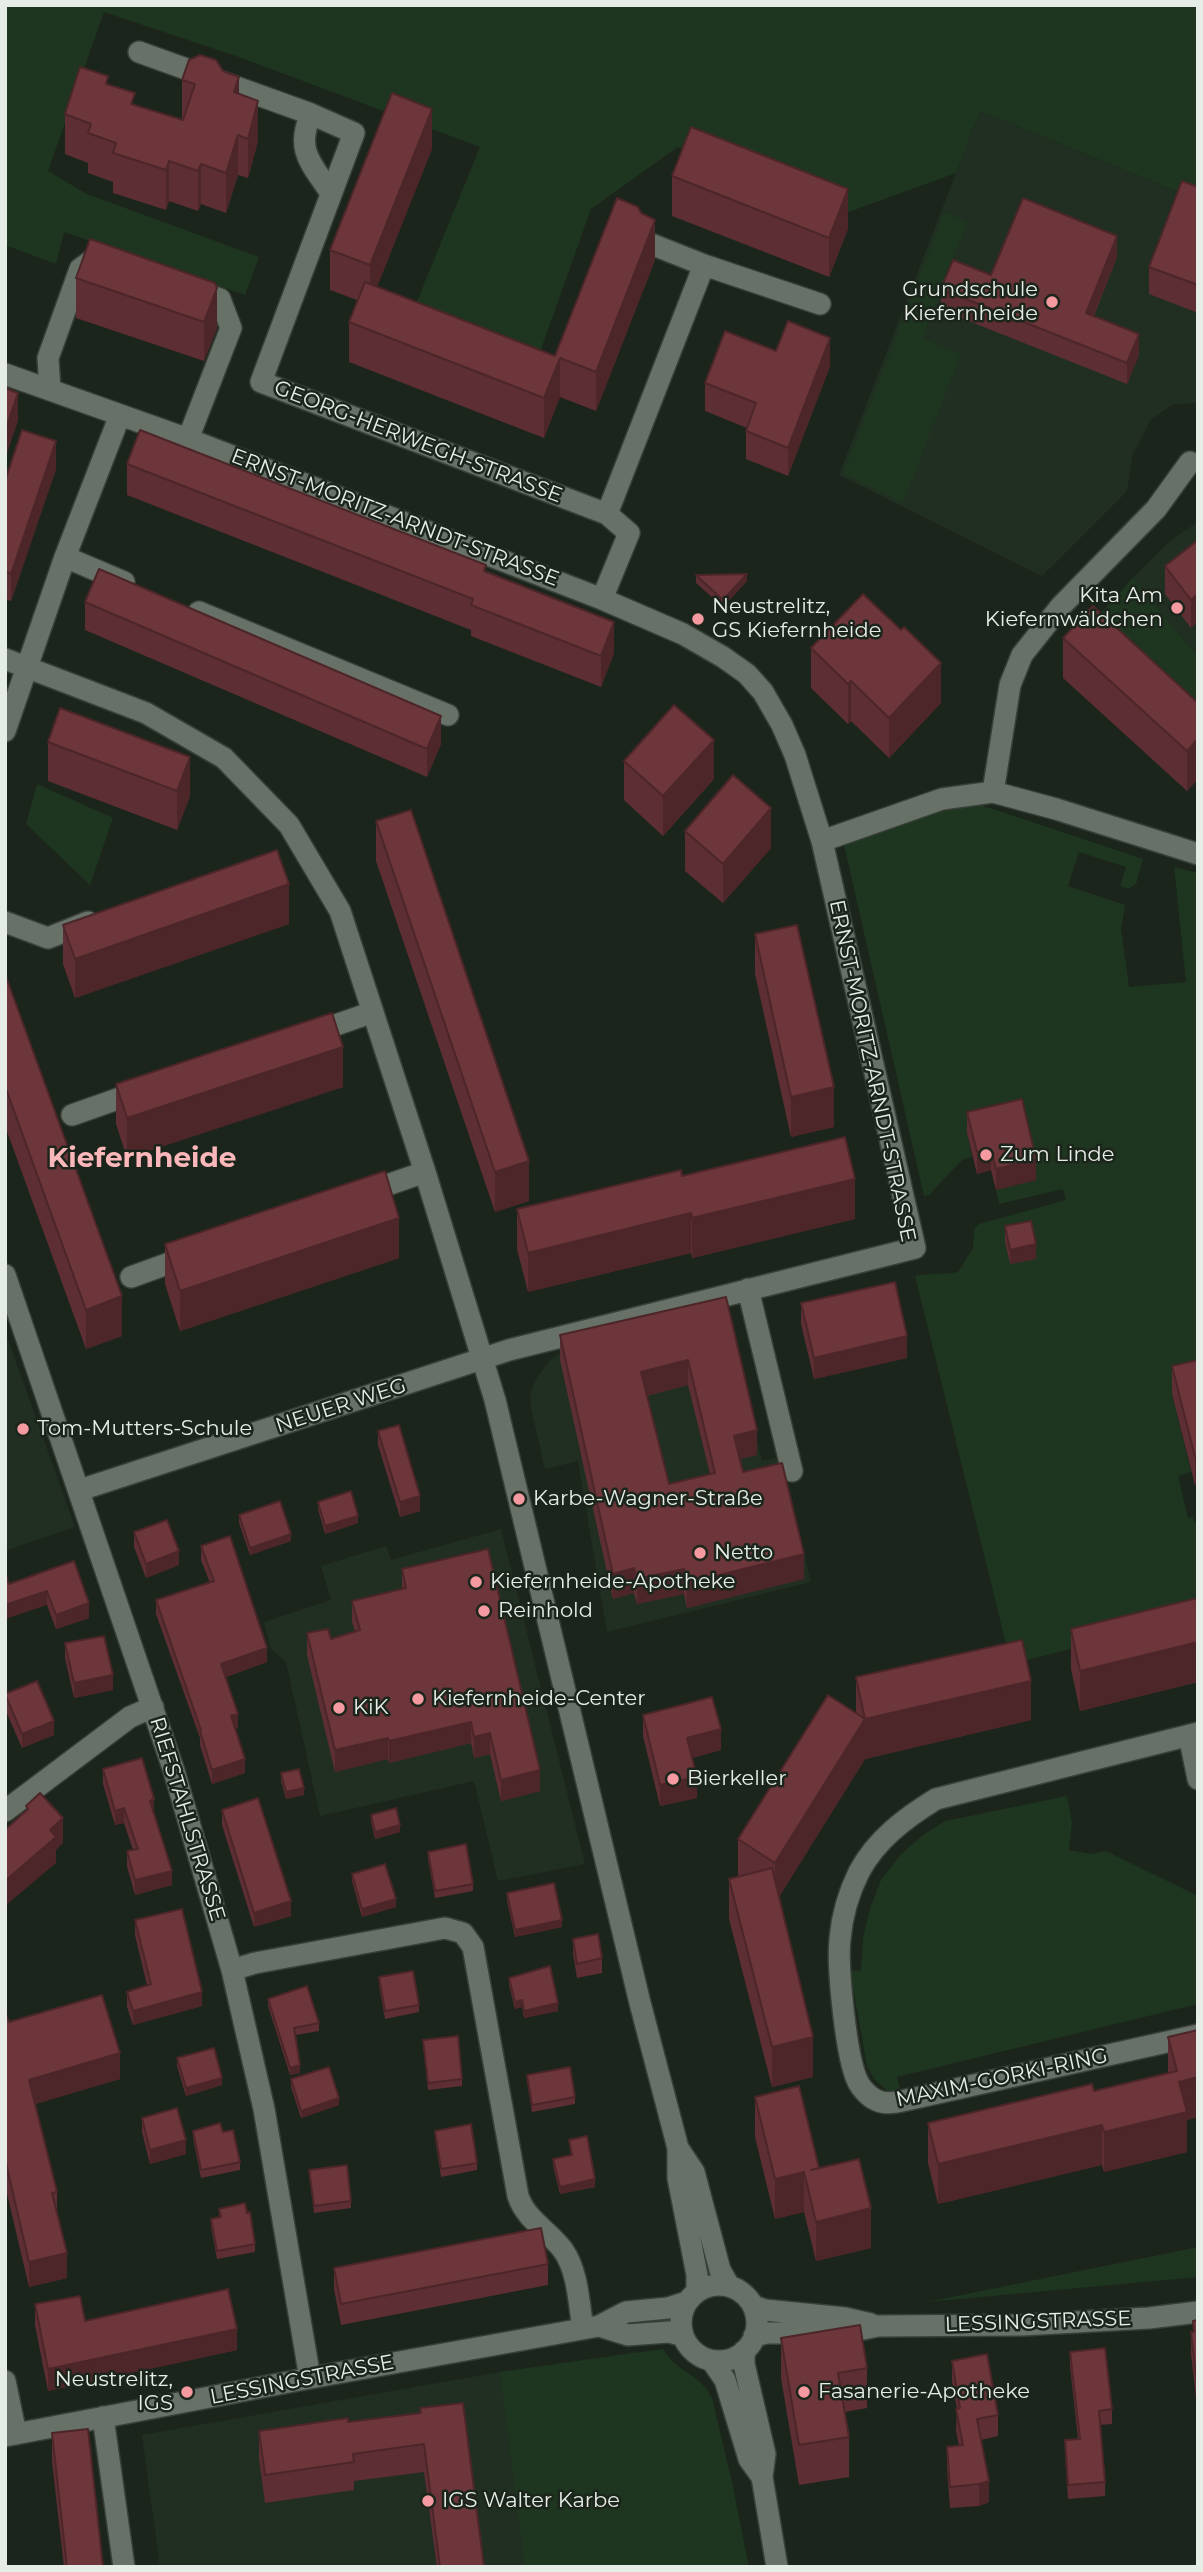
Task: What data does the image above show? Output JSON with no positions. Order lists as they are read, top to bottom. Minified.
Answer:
{"streets":{"street":["GEORG-HERWEGH-STRASSE","ERNST-MORITZ-ARNDT-STRASSE","NEUER WEG","RIEFSTAHLSTRASSE","MAXIM-GORKI-RING","LESSINGSTRASSE"]},"crossings":[["ERNST-MORITZ-ARNDT-STRASSE","NEUER WEG"],["NEUER WEG","RIEFSTAHLSTRASSE"],["RIEFSTAHLSTRASSE","LESSINGSTRASSE"]],"districts":["Kiefernheide"],"places":["Grundschule Kiefernheide","Kita Am Kiefernwäldchen","Neustrelitz, GS Kiefernheide","Zum Linde","Tom-Mutters-Schule","Karbe-Wagner-Straße","Netto","Kiefernheide-Apotheke","Reinhold","Kiefernheide-Center","KiK","Bierkeller","Neustrelitz, IGS","Fasanerie-Apotheke","IGS Walter Karbe"]}
